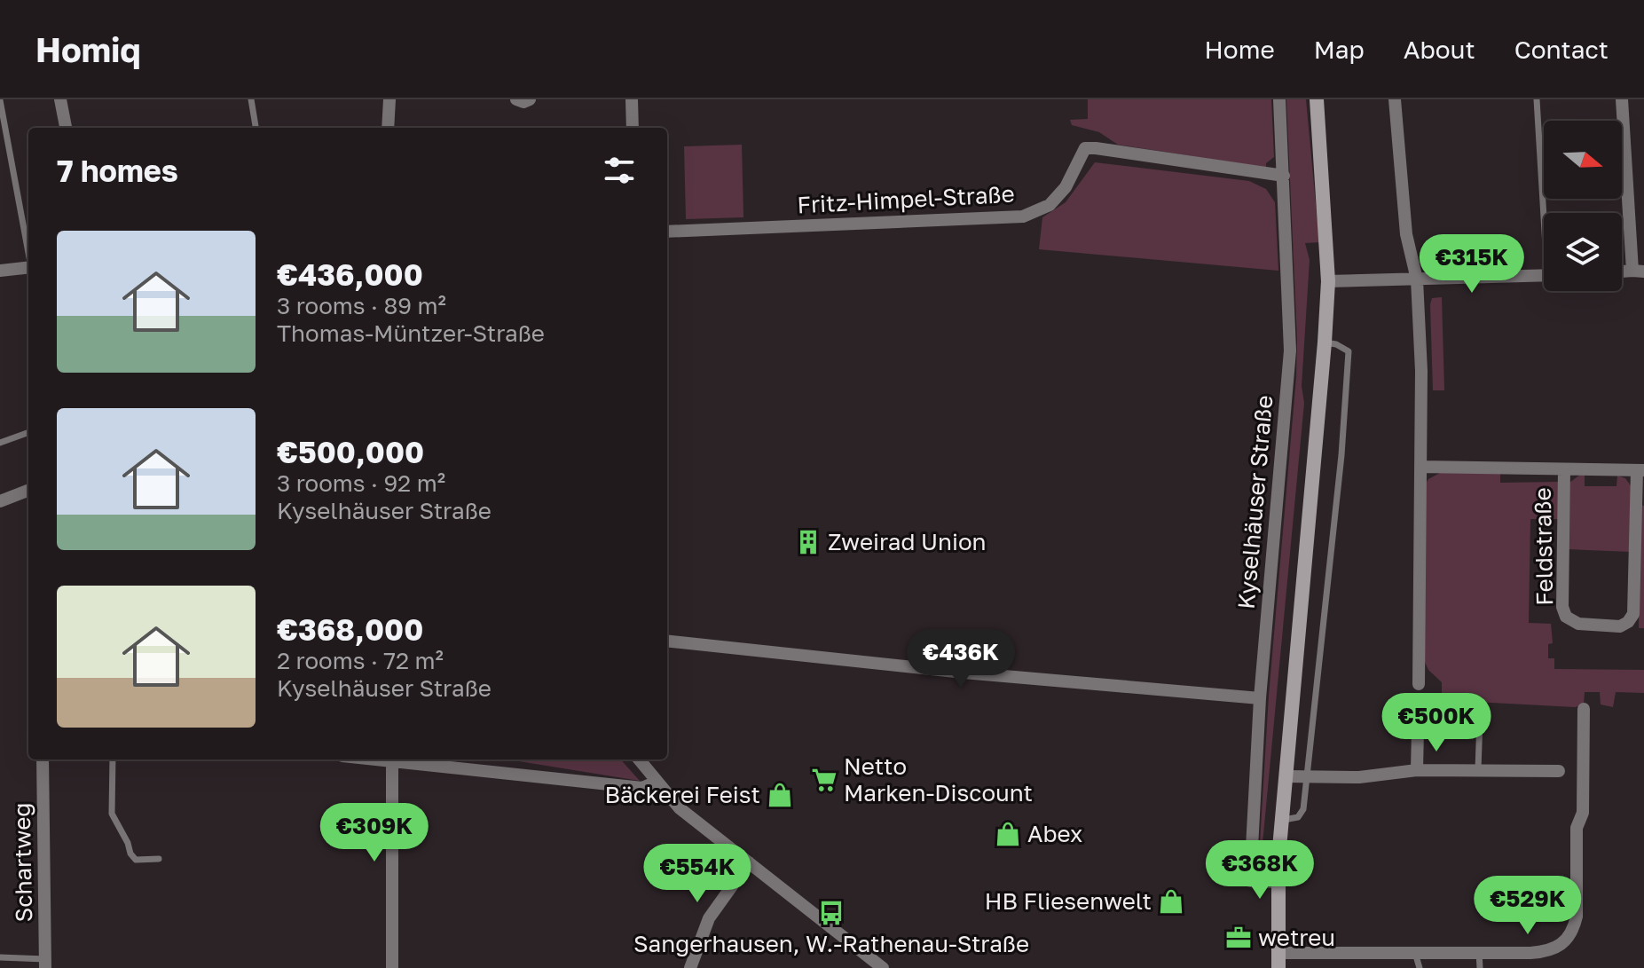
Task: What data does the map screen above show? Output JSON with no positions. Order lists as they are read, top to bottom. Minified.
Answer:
{"streets":{"street":["Fritz-Himpel-Straße","Kyselhäuser Straße","Feldstraße","Schartweg"]},"crossings":[["Fritz-Himpel-Straße","Kyselhäuser Straße"]],"places":{"building":["Zweirad Union"],"supermarket":["Netto Marken-Discount"],"shop":["Bäckerei Feist","Abex","HB Fliesenwelt"],"bus stop":["Sangerhausen, W.-Rathenau-Straße"],"office":["wetreu"]},"north":"right","page":{"header":"Homiq","nav":["Home","Map","About","Contact"],"heading":"7 homes","list":[{"name":"€436,000","note":"3 rooms · 89 m² · Thomas-Müntzer-Straße"},{"name":"€500,000","note":"3 rooms · 92 m² · Kyselhäuser Straße"},{"name":"€368,000","note":"2 rooms · 72 m² · Kyselhäuser Straße"}],"price":["€315K","€436K","€500K","€309K","€368K","€554K","€529K"]}}
